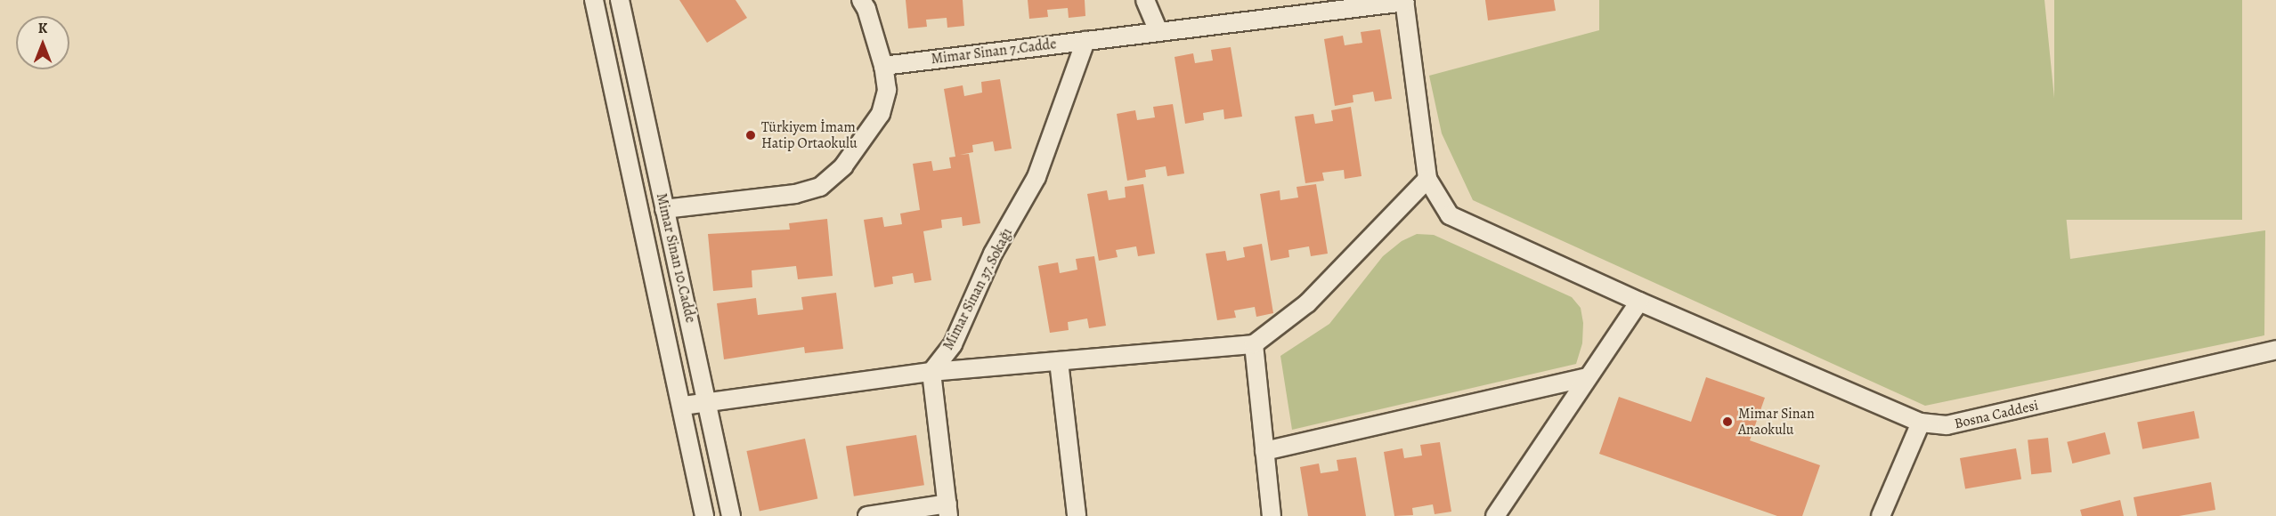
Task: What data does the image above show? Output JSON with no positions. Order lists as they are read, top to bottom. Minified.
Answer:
{"streets":{"street":["Mimar Sinan 7.Cadde","Mimar Sinan 10.Cadde","Mimar Sinan 37.Sokağı","Bosna Caddesi"]},"crossings":[["Mimar Sinan 7.Cadde","Mimar Sinan 37.Sokağı"]],"places":["Türkiyem İmam Hatip Ortaokulu","Mimar Sinan Anaokulu"],"north":"top"}
